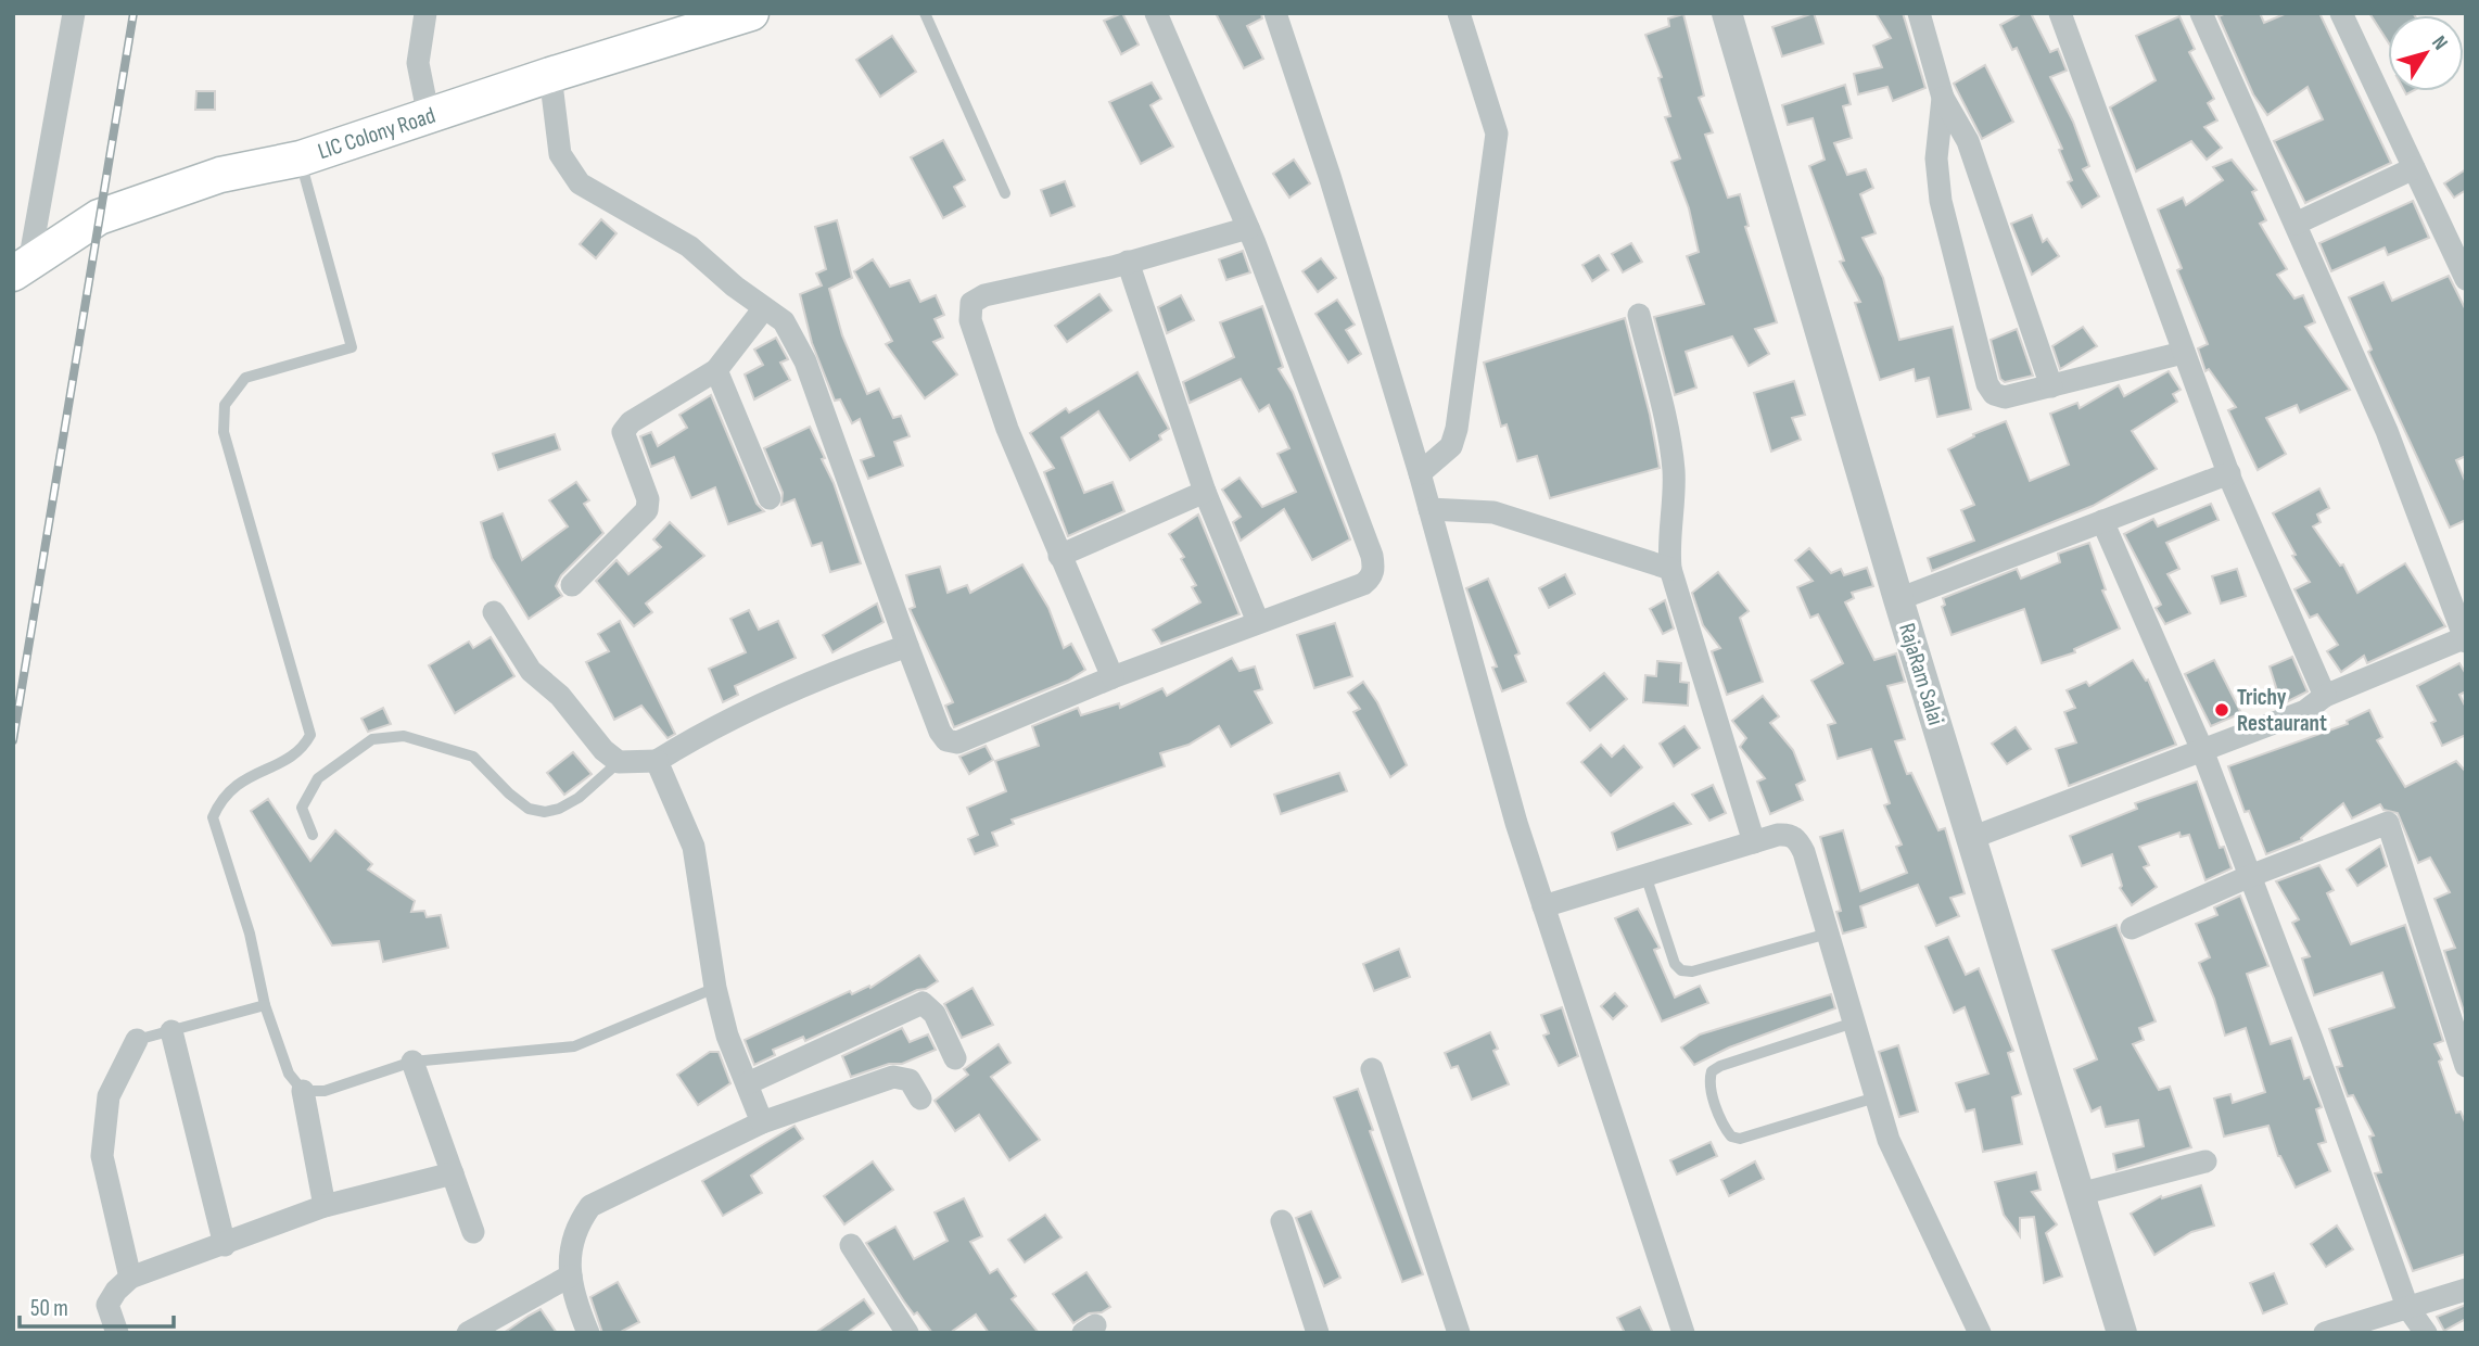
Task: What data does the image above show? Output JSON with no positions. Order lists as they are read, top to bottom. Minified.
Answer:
{"streets":{"main road":["LIC Colony Road"],"street":["RajaRam Salai"]},"places":["Trichy Restaurant"],"scale_bar":"50 m","north":"top right"}
